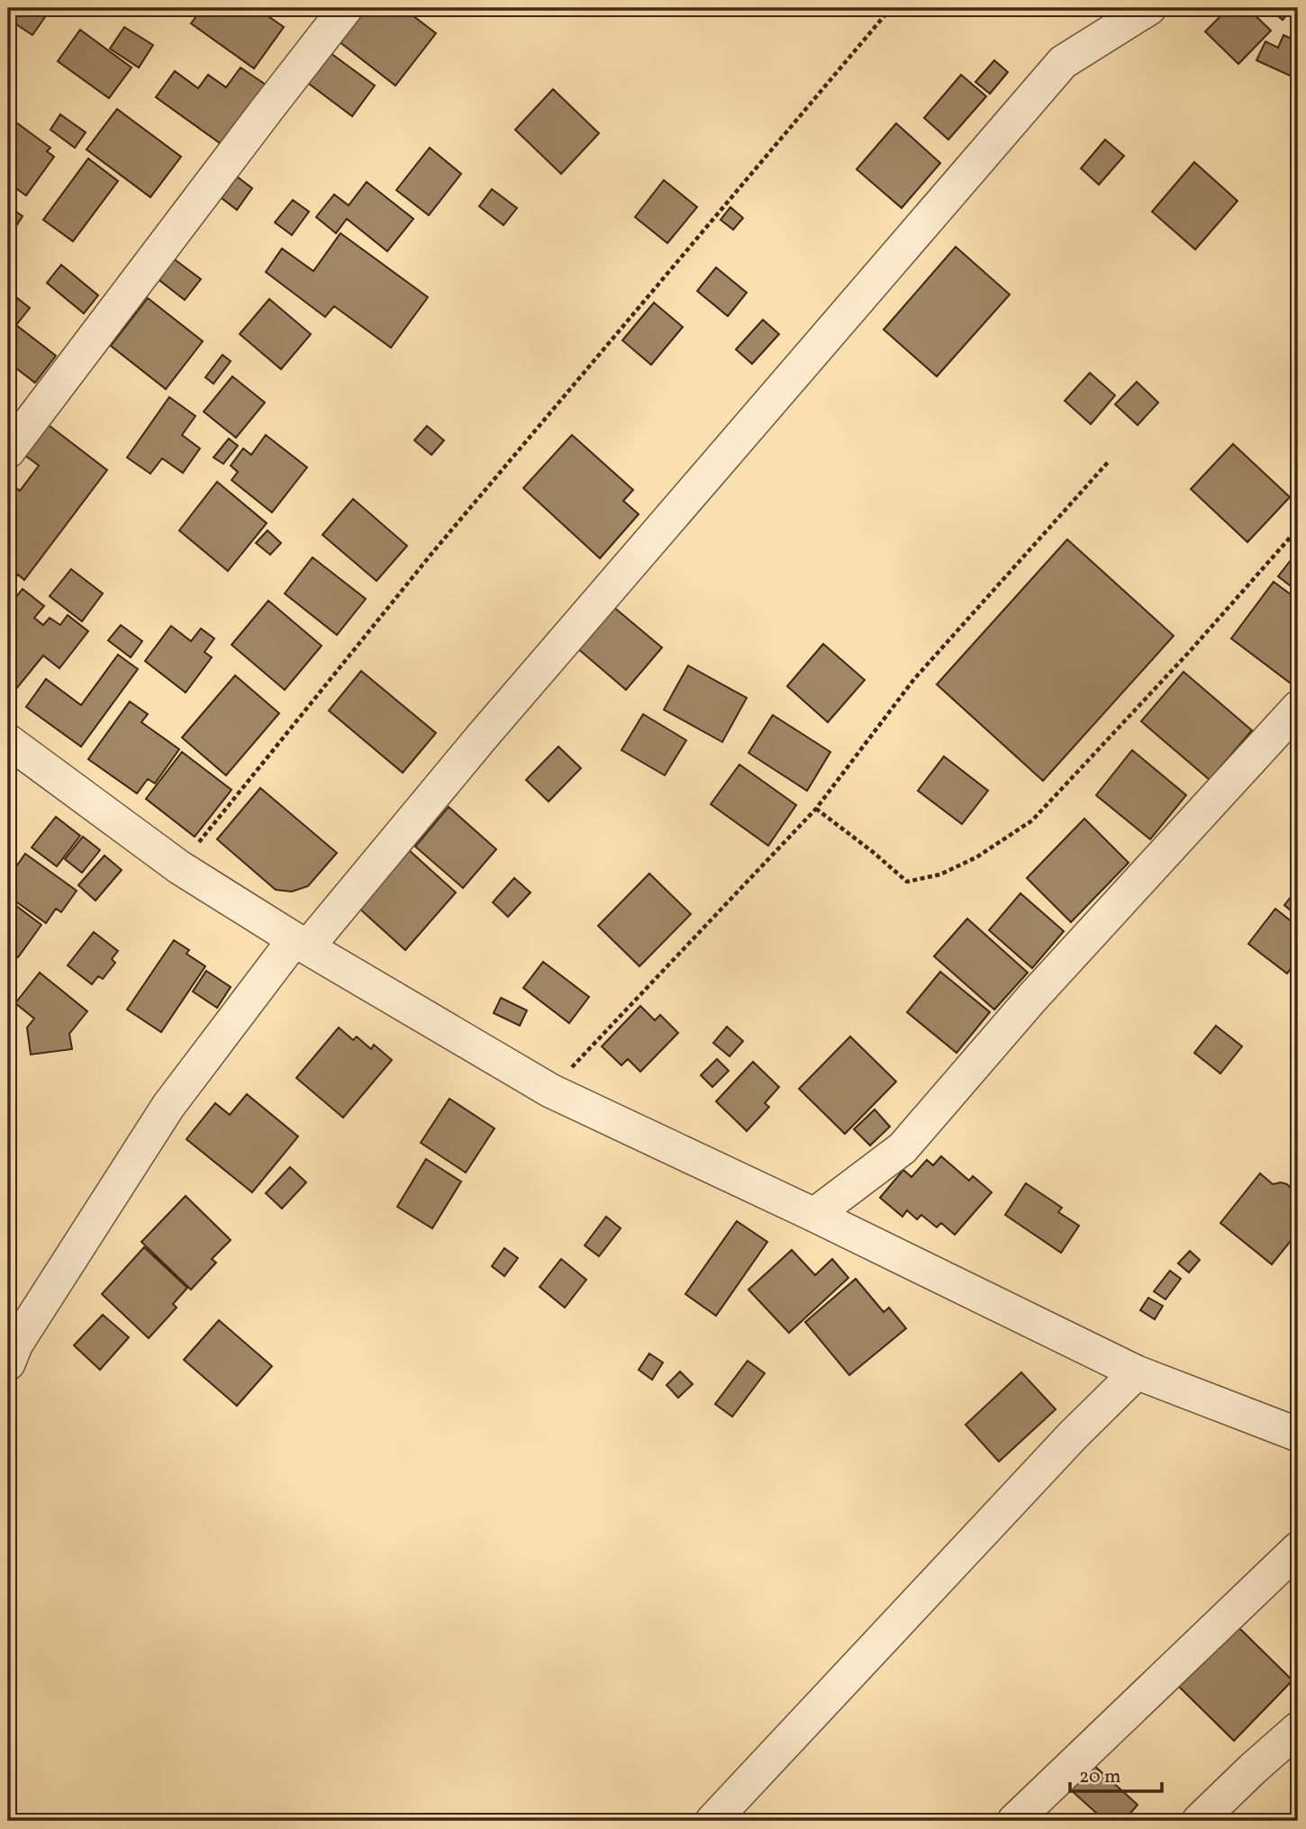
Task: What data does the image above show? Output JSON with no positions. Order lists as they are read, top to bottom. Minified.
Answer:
{"scale_bar":"20 m"}
